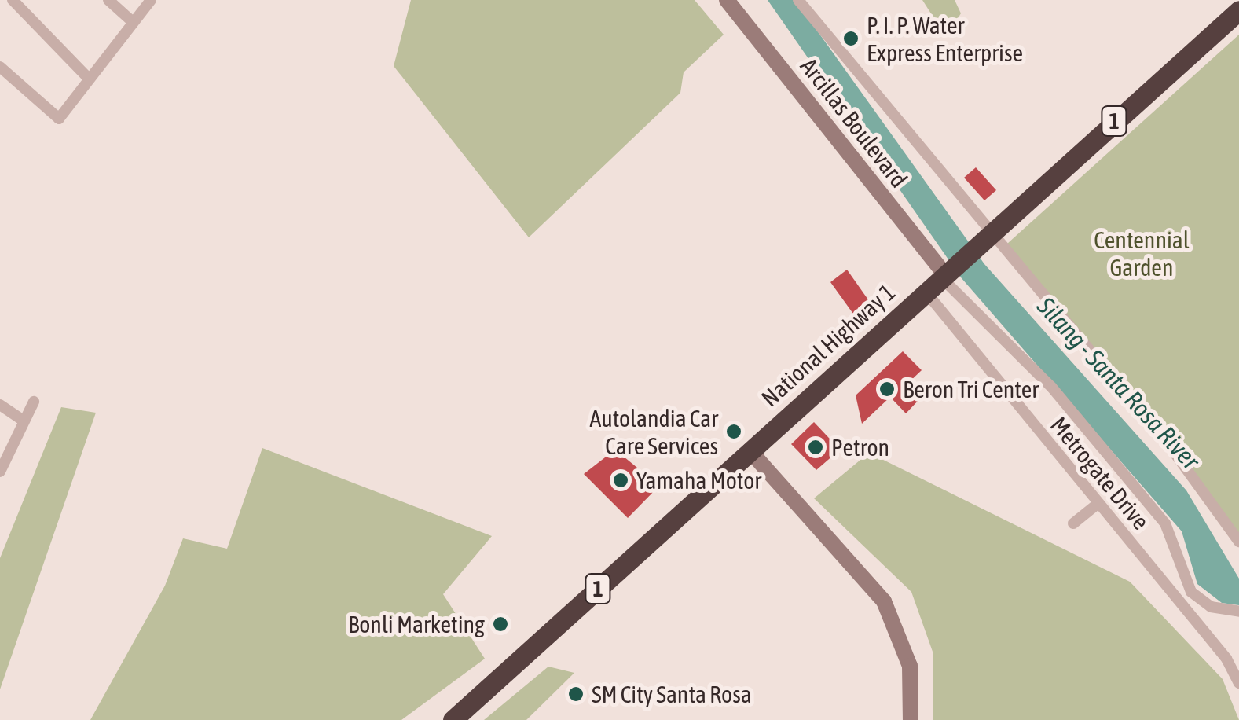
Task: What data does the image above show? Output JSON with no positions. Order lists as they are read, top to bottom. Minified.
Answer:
{"streets":{"highway":["1","National Highway 1"],"main road":["Arcillas Boulevard"],"street":["Metrogate Drive"]},"crossings":[["Arcillas Boulevard","National Highway 1"],["Arcillas Boulevard","Metrogate Drive"],["National Highway 1","Metrogate Drive"]],"water":["Silang - Santa Rosa River"],"parks":["Centennial Garden"],"places":["P. I. P. Water Express Enterprise","Beron Tri Center","Autolandia Car Care Services","Petron","Yamaha Motor","Bonli Marketing","SM City Santa Rosa"]}
